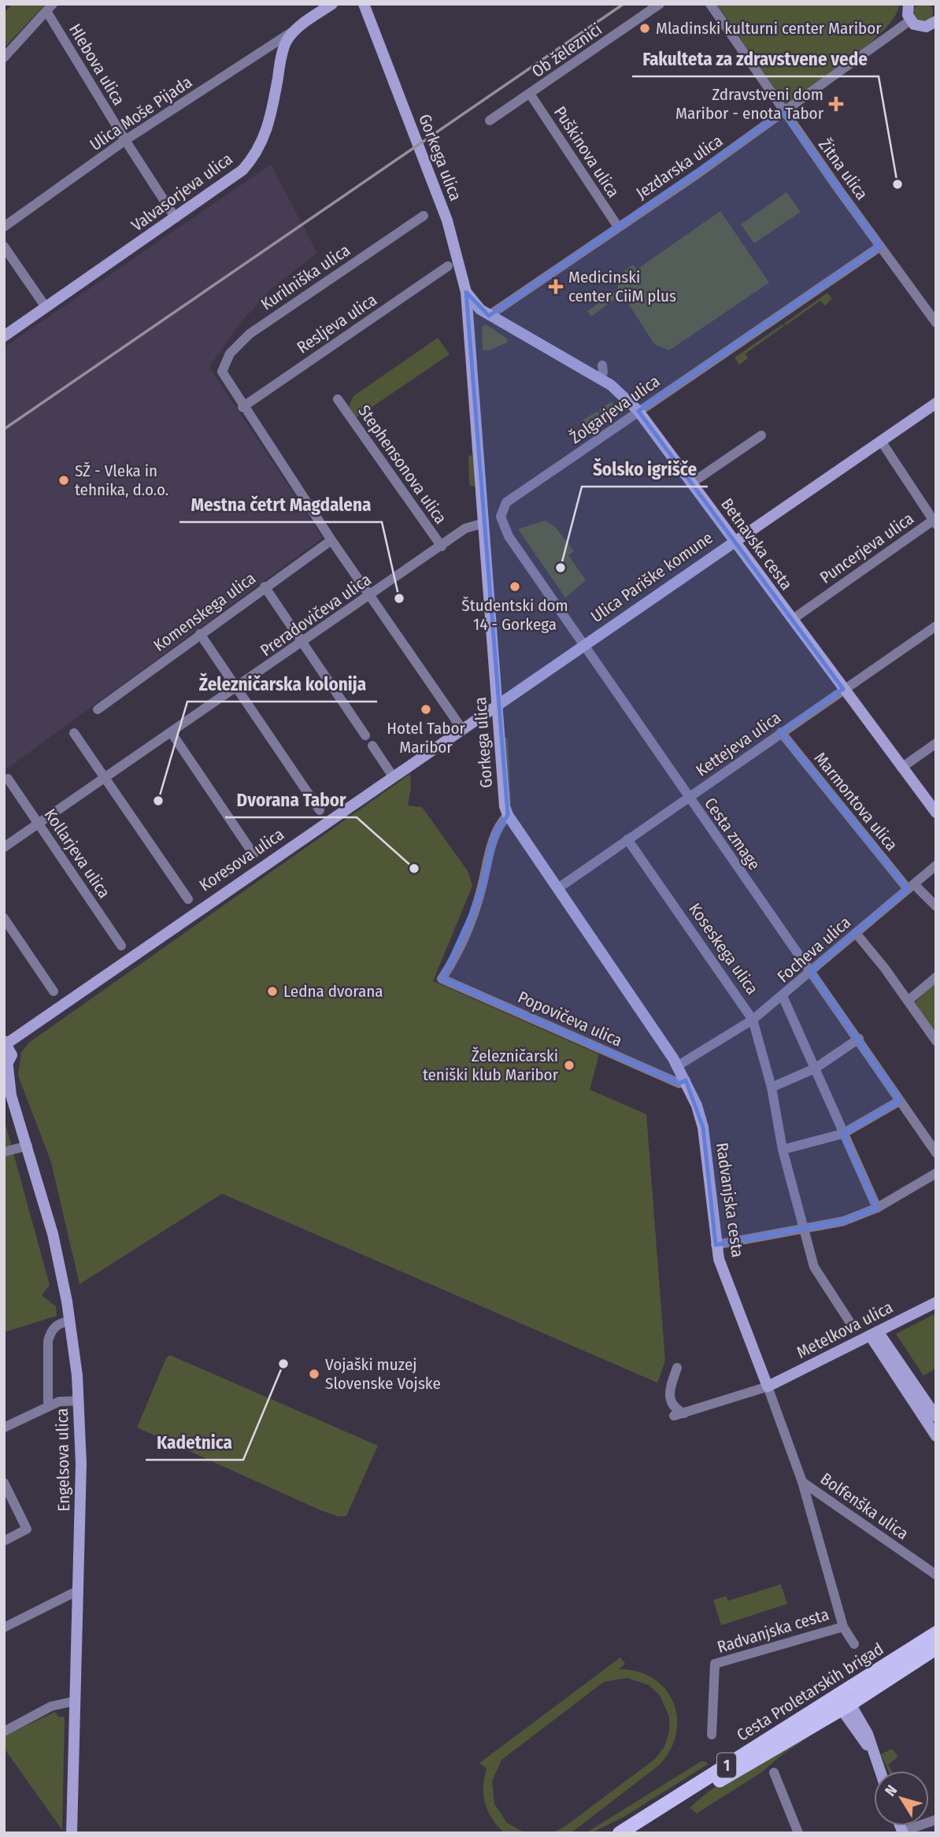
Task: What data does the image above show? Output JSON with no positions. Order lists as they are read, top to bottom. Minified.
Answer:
{"streets":{"main road":["Cesta Proletarskih brigad","1"],"street":["Ob železnici","Hlebova ulica","Ulica Moše Pijada","Puškinova ulica","Gorkega ulica","Jezdarska ulica","Žitna ulica","Valvasorjeva ulica","Kurilniška ulica","Resljeva ulica","Žolgarjeva ulica","Stephensonova ulica","Betnavska cesta","Puncerjeva ulica","Ulica Pariške komune","Komenskega ulica","Preradovičeva ulica","Kettejeva ulica","Marmontova ulica","Cesta zmage","Kollarjeva ulica","Koresova ulica","Koseskega ulica","Focheva ulica","Popovičeva ulica","Radvanjska cesta","Metelkova ulica","Engelsova ulica","Bolfenška ulica"]},"crossings":[["Ob železnici","Puškinova ulica"],["Hlebova ulica","Ulica Moše Pijada"],["Hlebova ulica","Valvasorjeva ulica"],["Ulica Moše Pijada","Valvasorjeva ulica"],["Puškinova ulica","Jezdarska ulica"],["Gorkega ulica","Betnavska cesta"],["Gorkega ulica","Ulica Pariške komune"],["Gorkega ulica","Preradovičeva ulica"],["Gorkega ulica","Koresova ulica"],["Gorkega ulica","Popovičeva ulica"],["Gorkega ulica","Radvanjska cesta"],["Jezdarska ulica","Žitna ulica"],["Jezdarska ulica","Betnavska cesta"],["Žitna ulica","Žolgarjeva ulica"],["Kurilniška ulica","Resljeva ulica"],["Žolgarjeva ulica","Betnavska cesta"],["Žolgarjeva ulica","Ulica Pariške komune"],["Žolgarjeva ulica","Cesta zmage"],["Stephensonova ulica","Preradovičeva ulica"],["Betnavska cesta","Puncerjeva ulica"],["Betnavska cesta","Ulica Pariške komune"],["Betnavska cesta","Kettejeva ulica"],["Ulica Pariške komune","Cesta zmage"],["Ulica Pariške komune","Koresova ulica"],["Preradovičeva ulica","Kollarjeva ulica"],["Kettejeva ulica","Marmontova ulica"],["Kettejeva ulica","Cesta zmage"],["Kettejeva ulica","Koseskega ulica"],["Kettejeva ulica","Radvanjska cesta"],["Marmontova ulica","Focheva ulica"],["Cesta zmage","Focheva ulica"],["Koresova ulica","Engelsova ulica"],["Koseskega ulica","Focheva ulica"],["Focheva ulica","Radvanjska cesta"],["Popovičeva ulica","Radvanjska cesta"],["Radvanjska cesta","Metelkova ulica"],["Radvanjska cesta","Bolfenška ulica"]],"places":{"other":["Mladinski kulturni center Maribor","Fakulteta za zdravstvene vede","SŽ - Vleka in tehnika, d.o.o.","Šolsko igrišče","Študentski dom 14 - Gorkega","Mestna četrt Magdalena","Hotel Tabor Maribor","Železničarska kolonija","Dvorana Tabor","Ledna dvorana","Železničarski teniški klub Maribor","Kadetnica","Vojaški muzej Slovenske Vojske"],"health":["Zdravstveni dom Maribor - enota Tabor","Medicinski center CiiM plus"]},"north":"top left"}
